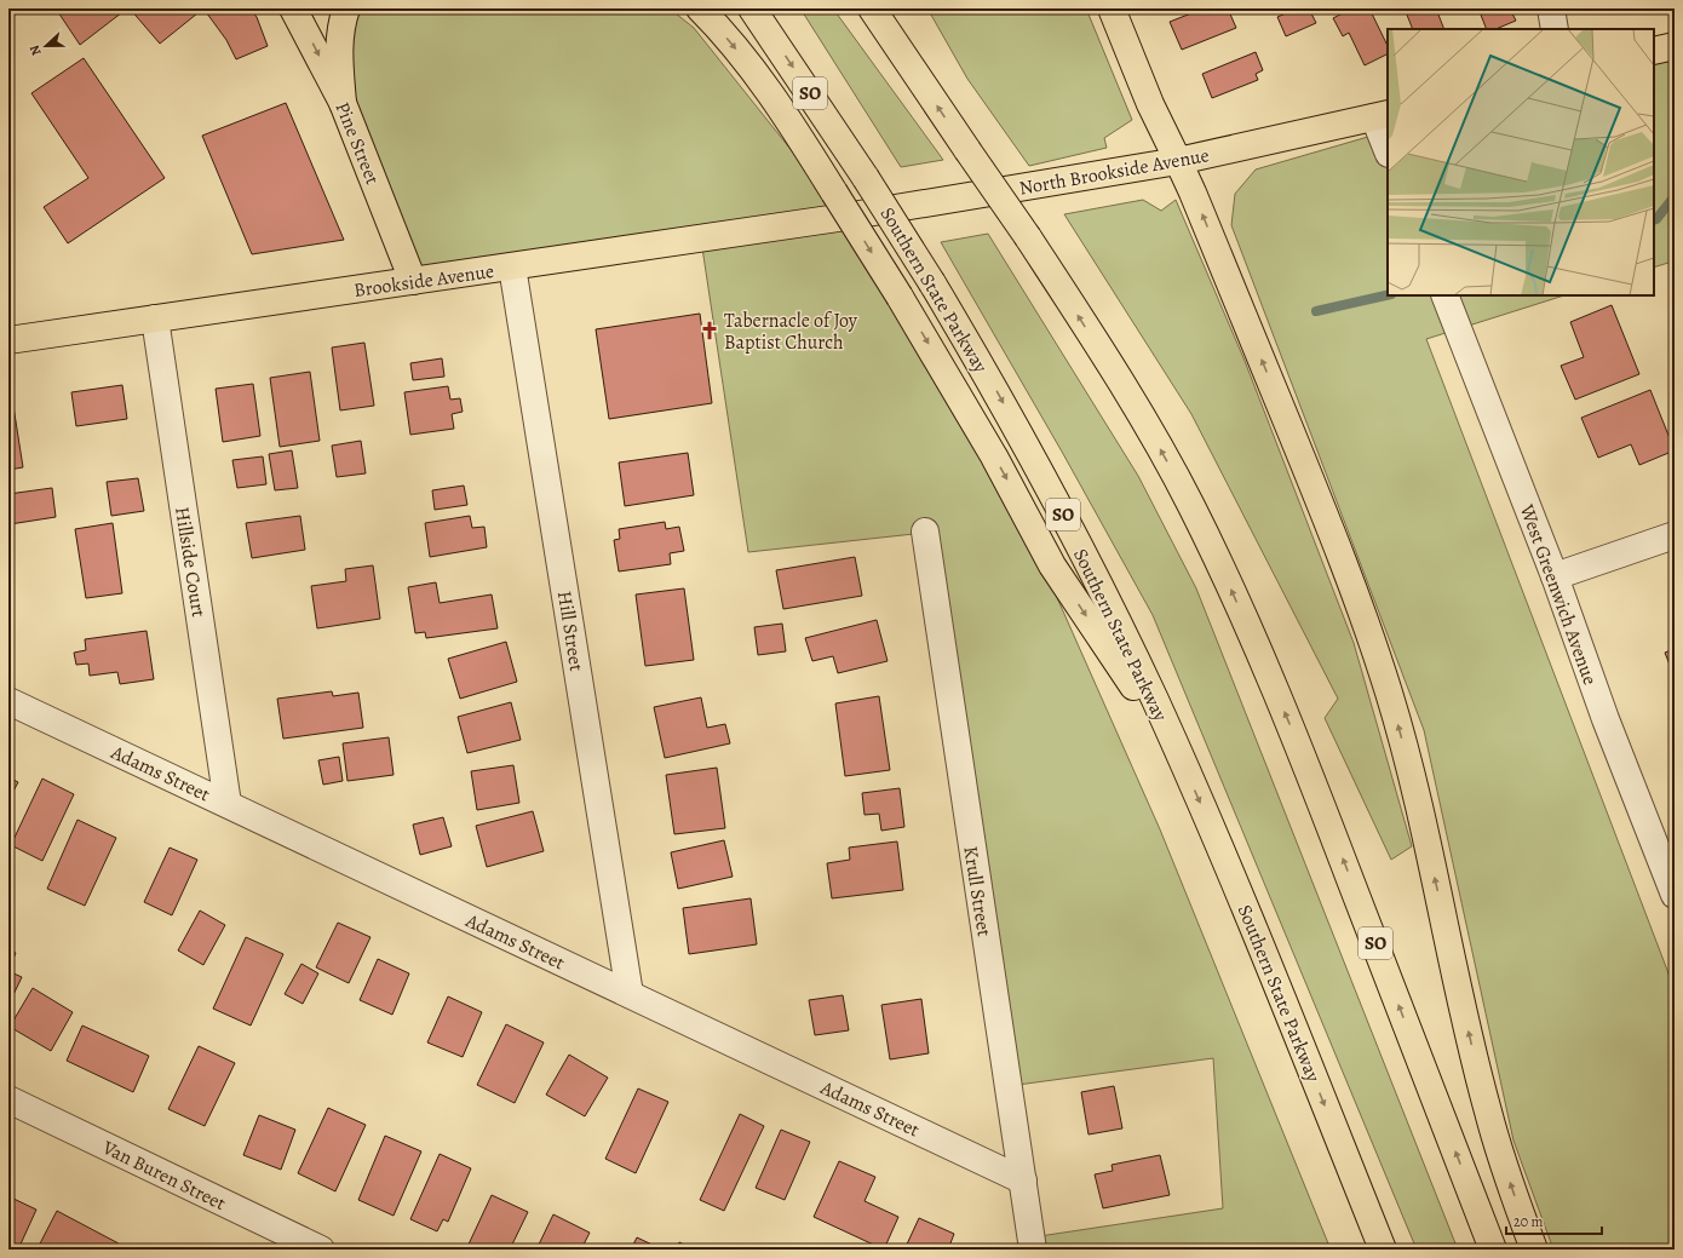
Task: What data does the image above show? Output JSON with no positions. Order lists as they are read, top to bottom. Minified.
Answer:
{"streets":{"main road":["SO","Pine Street","North Brookside Avenue","Brookside Avenue","Southern State Parkway"],"street":["Hillside Court","West Greenwich Avenue","Hill Street","Adams Street","Krull Street","Van Buren Street"]},"crossings":[["Pine Street","Brookside Avenue"],["North Brookside Avenue","Brookside Avenue"],["Brookside Avenue","Hillside Court"],["Brookside Avenue","Hill Street"],["Hillside Court","Adams Street"],["Hill Street","Adams Street"],["Adams Street","Krull Street"]],"one_way":["Pine Street"],"places":{"church":["Tabernacle of Joy Baptist Church"]},"scale_bar":"20 m","north":"left"}
